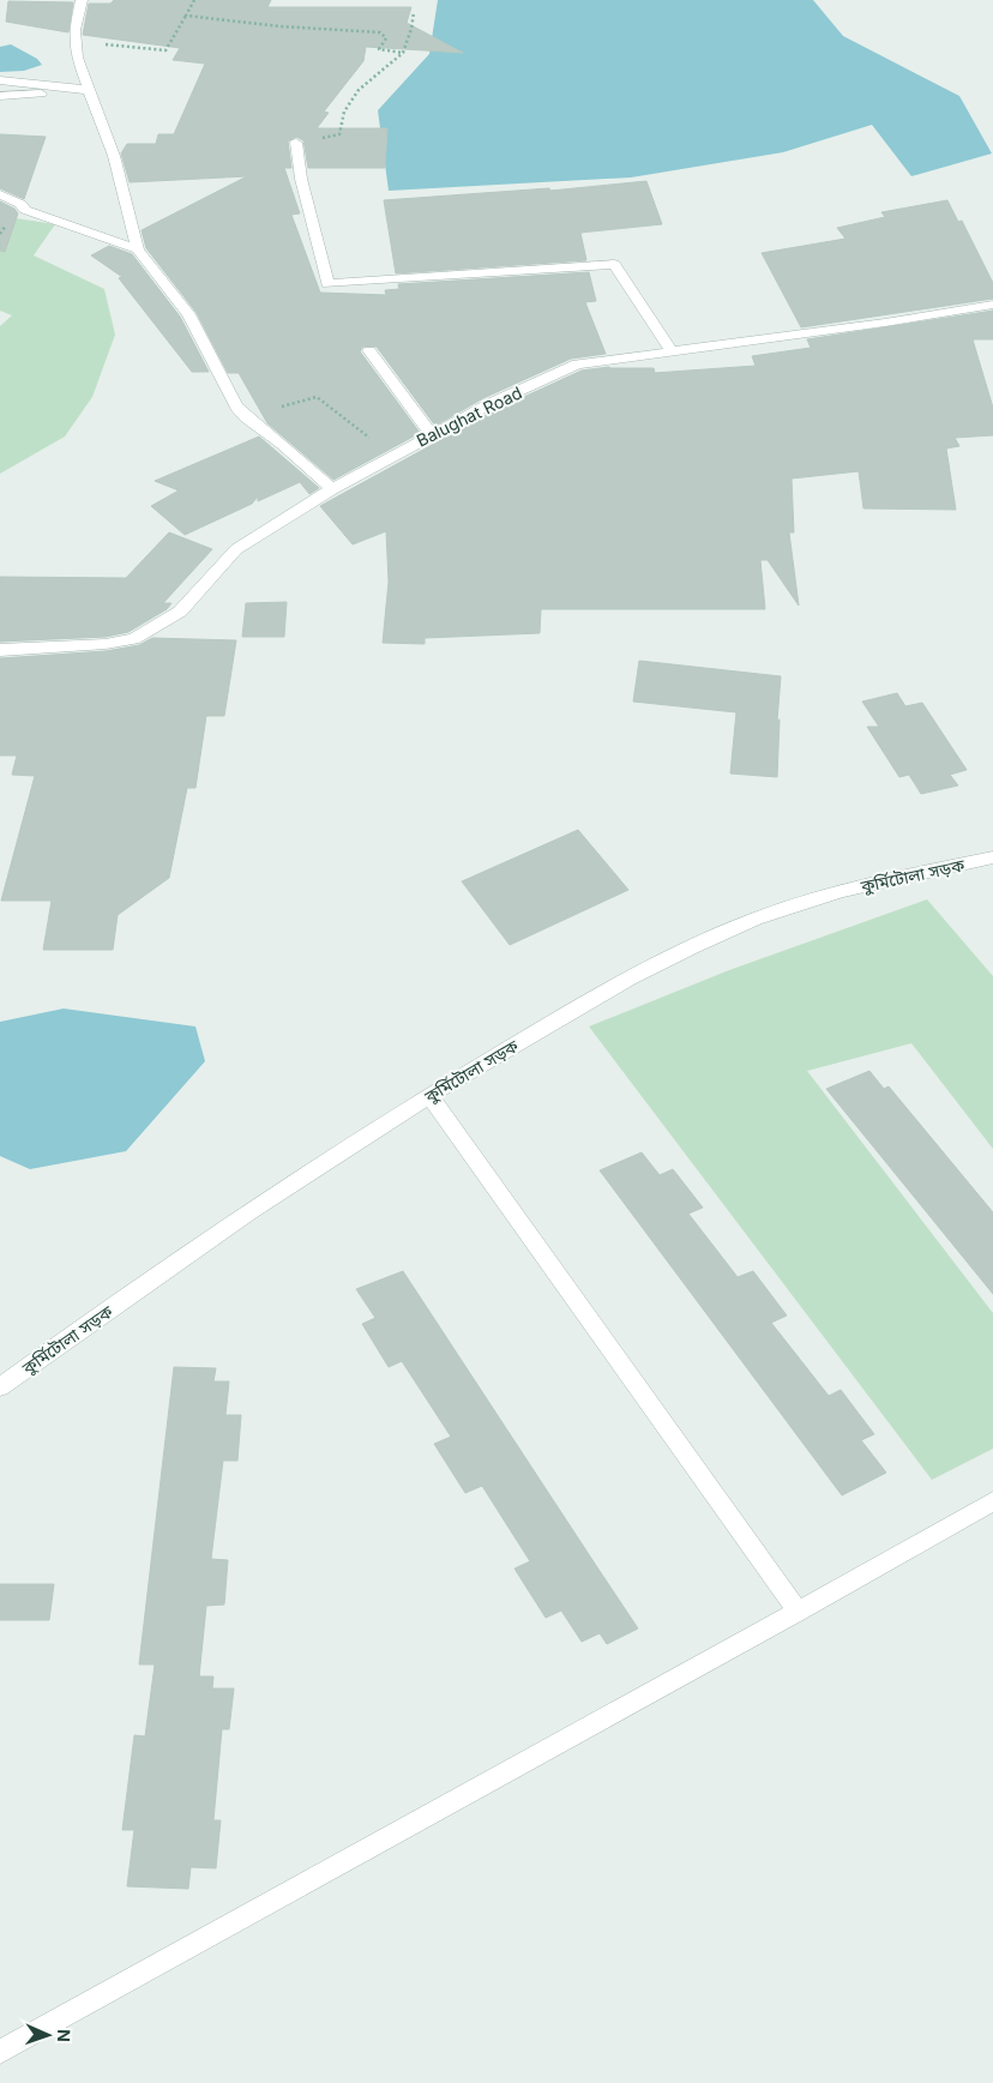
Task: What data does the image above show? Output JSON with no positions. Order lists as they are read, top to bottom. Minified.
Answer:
{"streets":{"street":["Balughat Road","কুর্মিটোলা সড়ক"]},"north":"right"}
